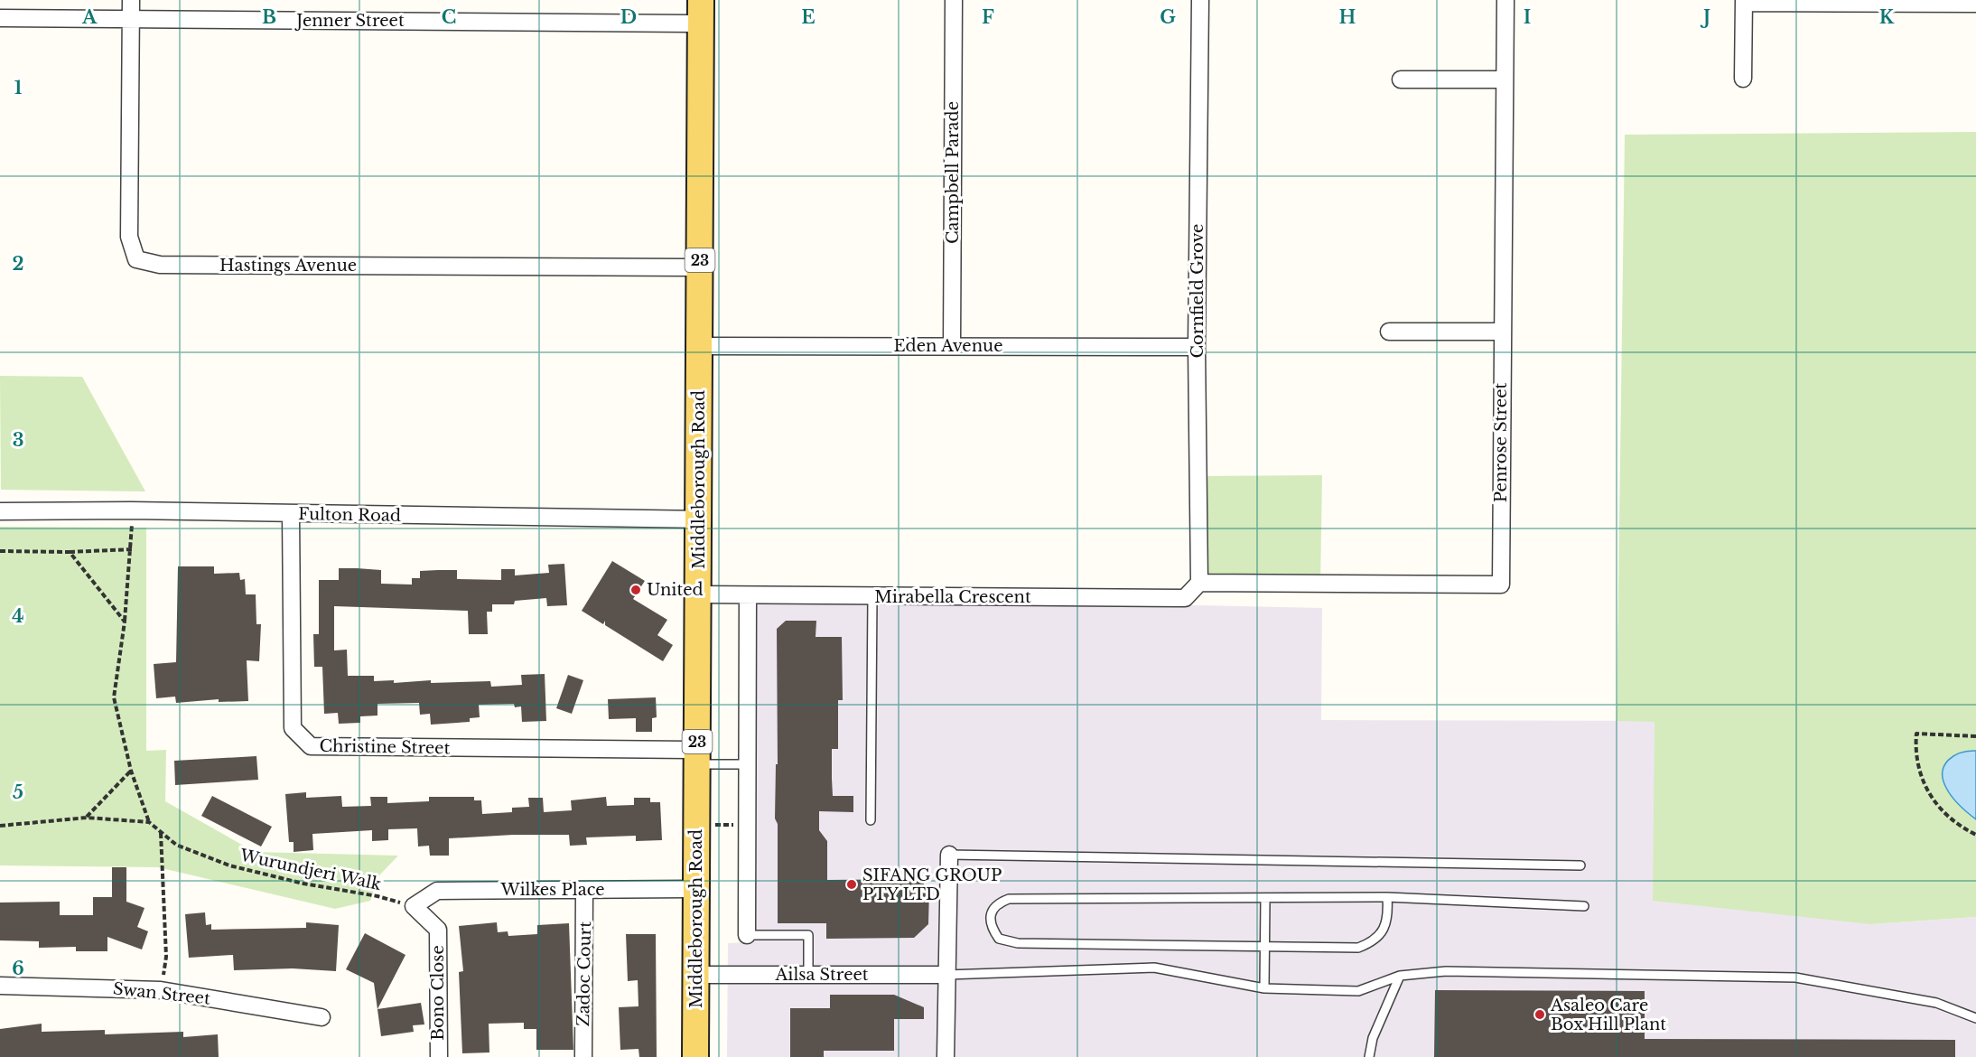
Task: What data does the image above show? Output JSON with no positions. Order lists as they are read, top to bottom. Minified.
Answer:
{"streets":{"main road":["23","Middleborough Road"],"street":["Jenner Street","Campbell Parade","Hastings Avenue","Cornfield Grove","Eden Avenue","Penrose Street","Fulton Road","Mirabella Crescent","Christine Street","Wilkes Place","Zadoc Court","Ailsa Street","Bono Close","Swan Street"],"path":["Wurundjeri Walk"]},"crossings":[["Jenner Street","Hastings Avenue"],["Jenner Street","Middleborough Road"],["Campbell Parade","Eden Avenue"],["Hastings Avenue","Middleborough Road"],["Cornfield Grove","Eden Avenue"],["Cornfield Grove","Penrose Street"],["Cornfield Grove","Mirabella Crescent"],["Eden Avenue","Middleborough Road"],["Penrose Street","Mirabella Crescent"],["Middleborough Road","Fulton Road"],["Middleborough Road","Mirabella Crescent"],["Middleborough Road","Christine Street"],["Middleborough Road","Wilkes Place"],["Middleborough Road","Ailsa Street"],["Fulton Road","Christine Street"],["Wurundjeri Walk","Wilkes Place"],["Wurundjeri Walk","Bono Close"],["Wilkes Place","Zadoc Court"],["Wilkes Place","Bono Close"]],"places":["United","SIFANG GROUP PTY LTD","Asaleo Care Box Hill Plant"],"grid":{"columns":["A","B","C","D","E","F","G","H","I","J","K"],"rows":["1","2","3","4","5","6"]}}
